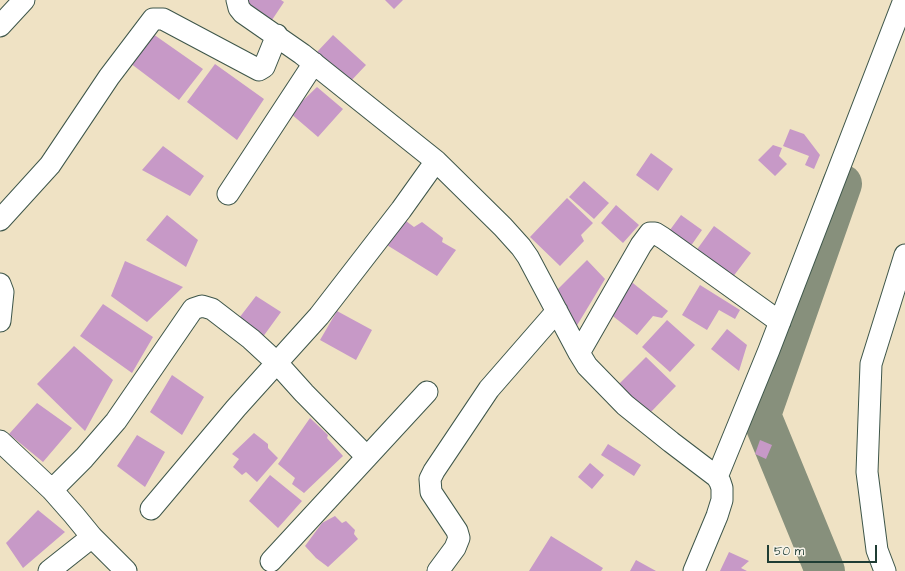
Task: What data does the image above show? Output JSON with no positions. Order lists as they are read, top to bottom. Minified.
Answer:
{"scale_bar":"50 m"}
